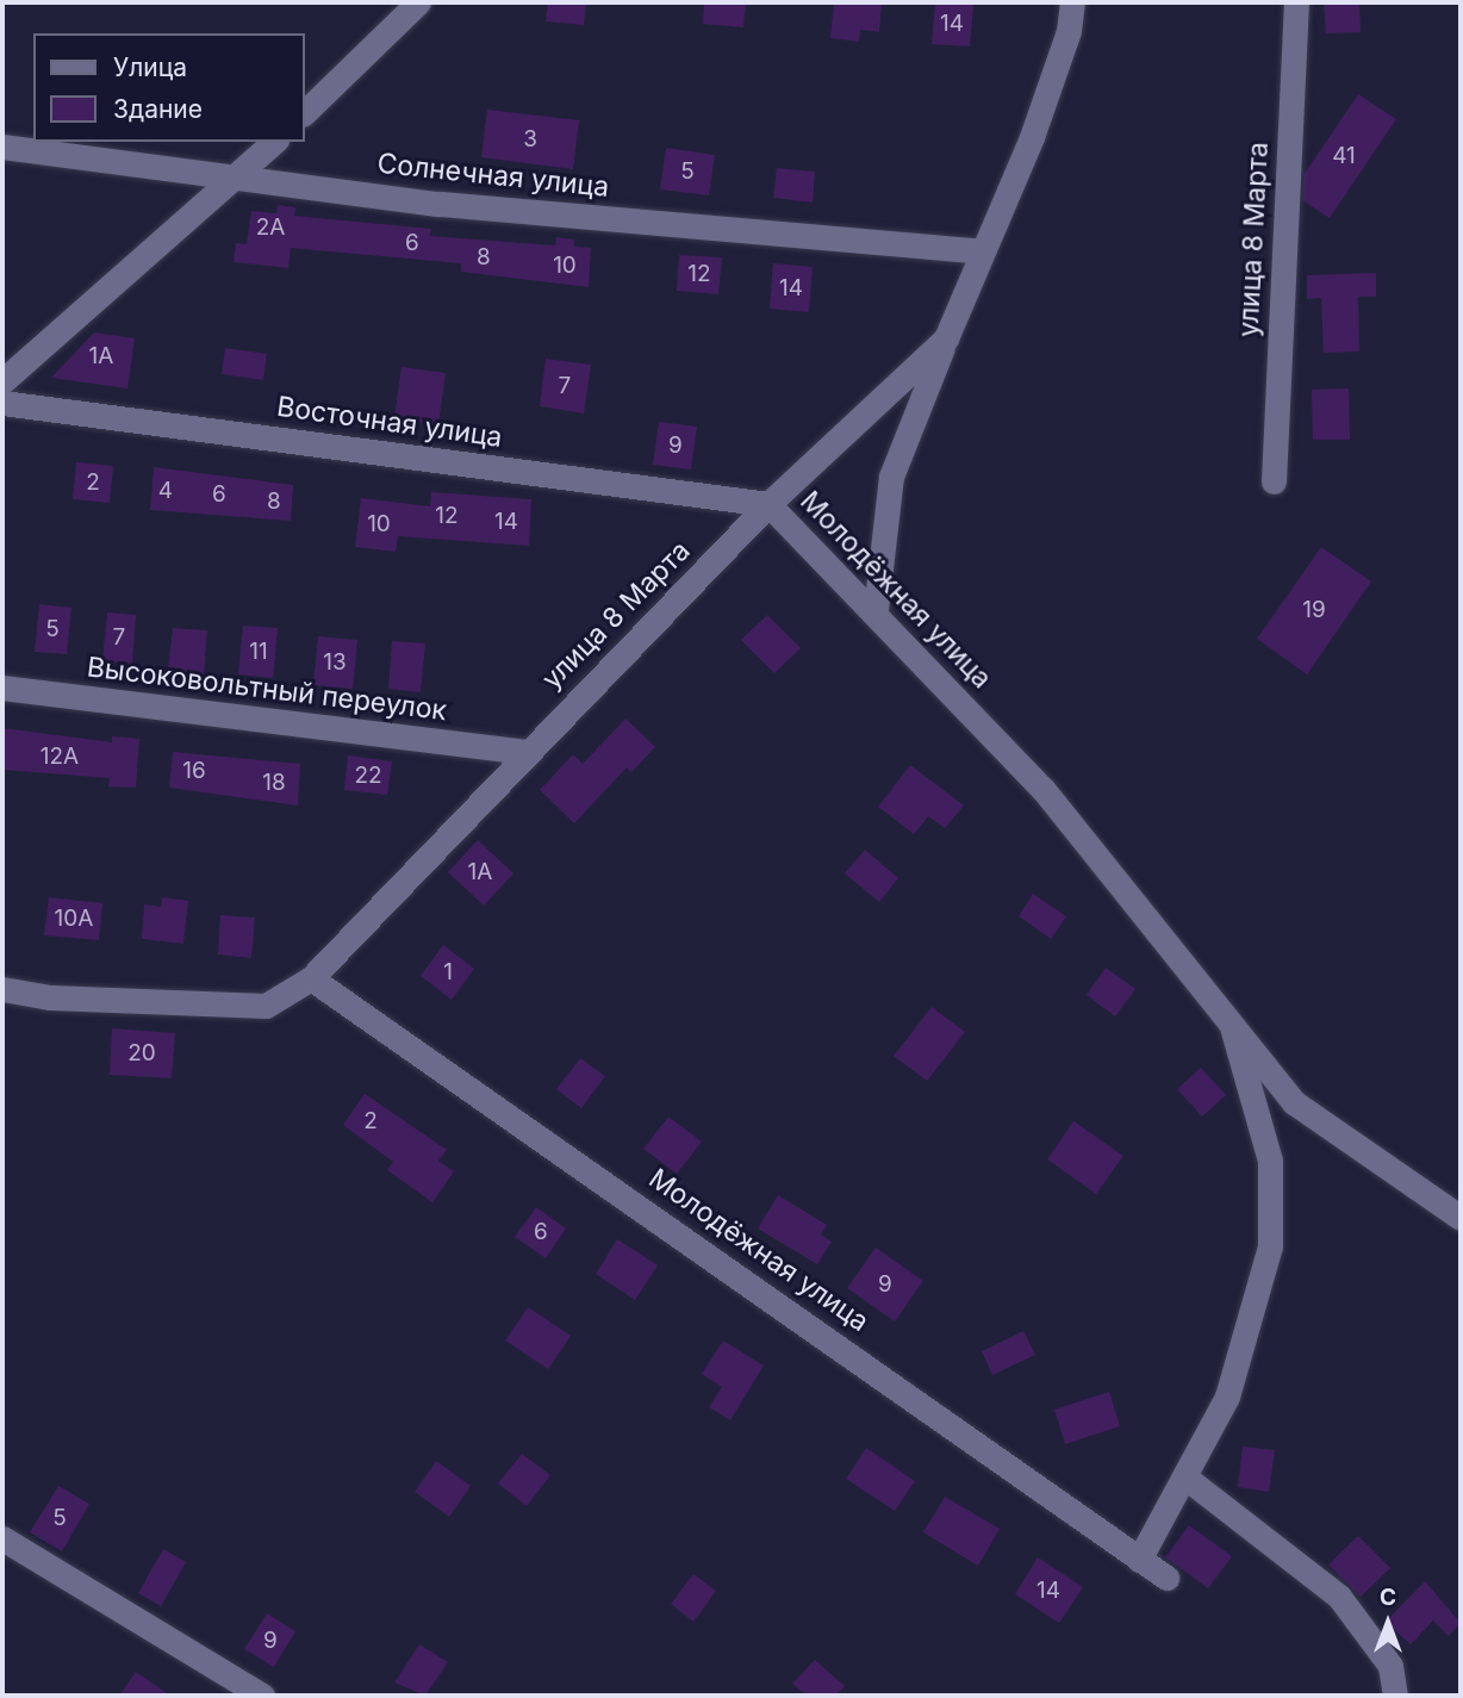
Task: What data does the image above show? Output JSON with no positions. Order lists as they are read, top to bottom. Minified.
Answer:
{"streets":{"street":["Солнечная улица","улица 8 Марта","Восточная улица","Молодёжная улица","Высоковольтный переулок"]},"crossings":[["Солнечная улица","улица 8 Марта"],["улица 8 Марта","Восточная улица"],["улица 8 Марта","Молодёжная улица"],["улица 8 Марта","Высоковольтный переулок"],["Восточная улица","Молодёжная улица"]],"house_numbers":["14","3","41","5","2А","6","8","10","12","14","1А","7","9","2","4","6","8","12","14","10","19","5","7","11","13","12А","16","22","18","1А","10А","1","20","2","6","9","5","14","9"],"legend":["Улица","Здание"],"north":"top"}
